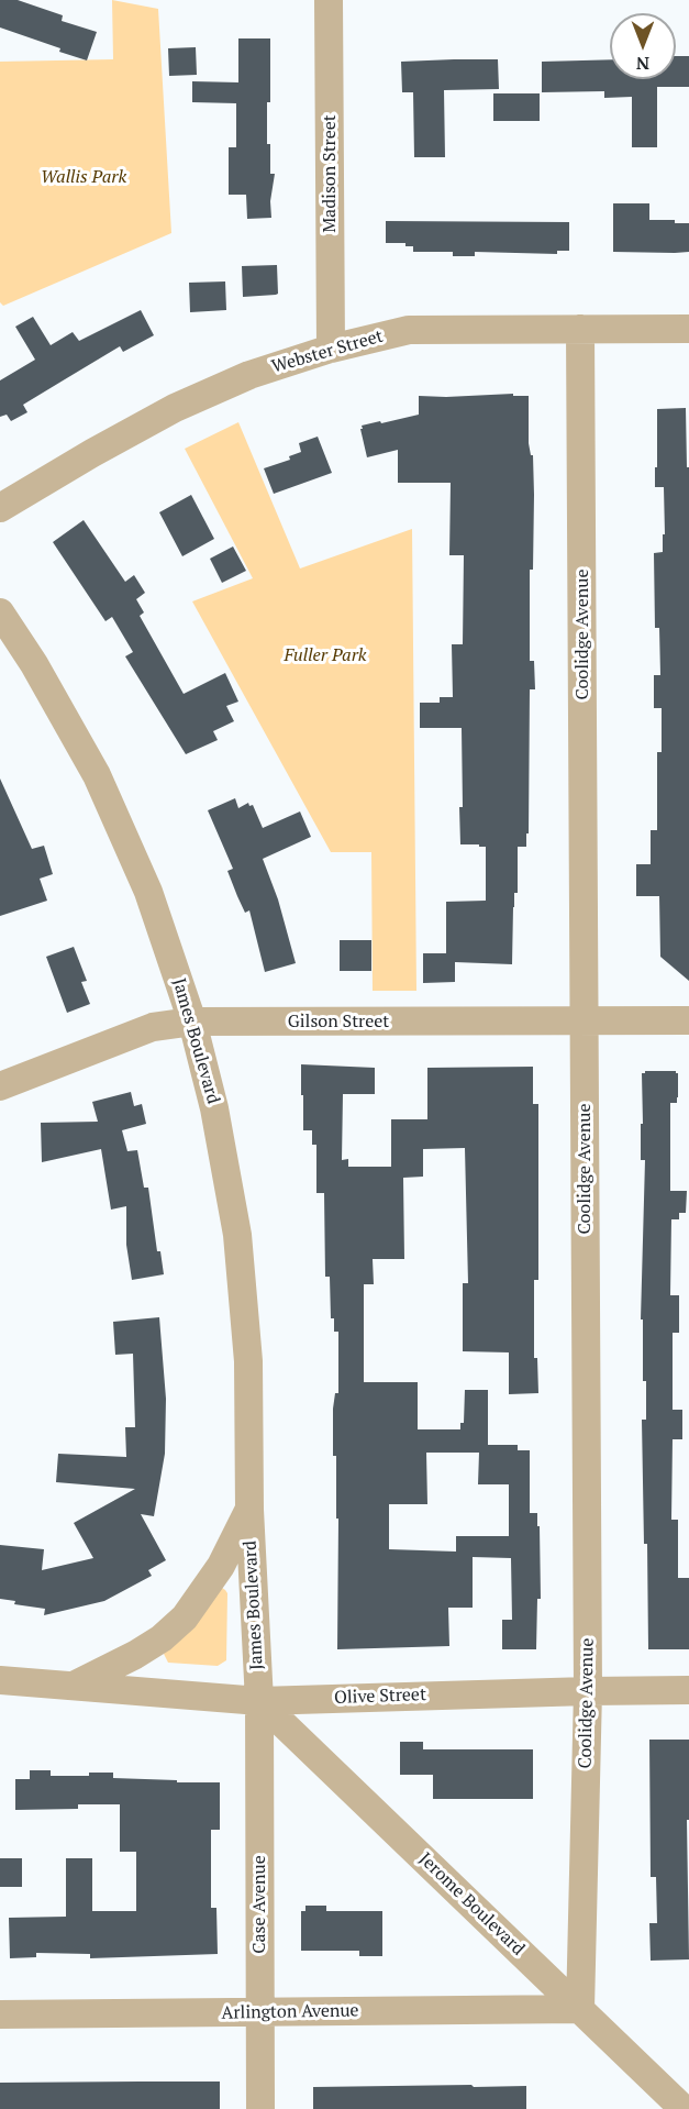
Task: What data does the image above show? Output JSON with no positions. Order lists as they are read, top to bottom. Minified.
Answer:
{"streets":{"street":["Madison Street","Webster Street","Coolidge Avenue","Gilson Street","James Boulevard","Olive Street","Case Avenue","Jerome Boulevard","Arlington Avenue"]},"crossings":[["Madison Street","Webster Street"],["Webster Street","Coolidge Avenue"],["Coolidge Avenue","Gilson Street"],["Coolidge Avenue","Olive Street"],["Coolidge Avenue","Jerome Boulevard"],["Coolidge Avenue","Arlington Avenue"],["Gilson Street","James Boulevard"],["James Boulevard","Olive Street"],["James Boulevard","Case Avenue"],["James Boulevard","Jerome Boulevard"],["Olive Street","Case Avenue"],["Olive Street","Jerome Boulevard"],["Case Avenue","Jerome Boulevard"],["Case Avenue","Arlington Avenue"],["Jerome Boulevard","Arlington Avenue"]],"parks":["Wallis Park","Fuller Park"],"north":"bottom"}
